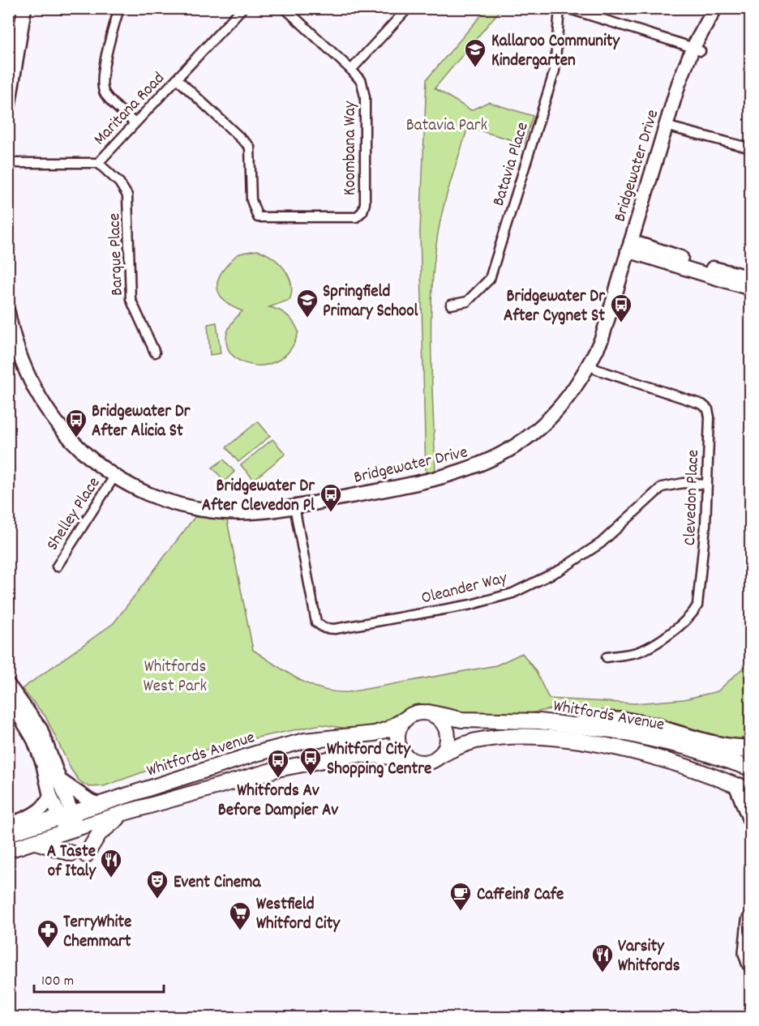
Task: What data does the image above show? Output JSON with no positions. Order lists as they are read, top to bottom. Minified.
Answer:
{"streets":{"main road":["Whitfords Avenue"],"street":["Maritana Road","Koombana Way","Batavia Place","Bridgewater Drive","Barque Place","Clevedon Place","Shelley Place","Oleander Way"]},"crossings":[["Maritana Road","Koombana Way"],["Maritana Road","Barque Place"],["Bridgewater Drive","Clevedon Place"],["Bridgewater Drive","Shelley Place"],["Bridgewater Drive","Oleander Way"],["Clevedon Place","Oleander Way"]],"parks":["Batavia Park","Whitfords West Park"],"places":{"school or university":["Kallaroo Community Kindergarten","Springfield Primary School"],"bus stop":["Bridgewater Dr After Cygnet St","Bridgewater Dr After Alicia St","Bridgewater Dr After Clevedon Pl","Whitford City Shopping Centre","Whitfords Av Before Dampier Av"],"restaurant":["A Taste of Italy","Varsity Whitfords"],"theatre":["Event Cinema"],"cafe":["Caffein8 Cafe"],"supermarket":["Westfield Whitford City"],"pharmacy":["TerryWhite Chemmart"]},"scale_bar":"100 m"}
